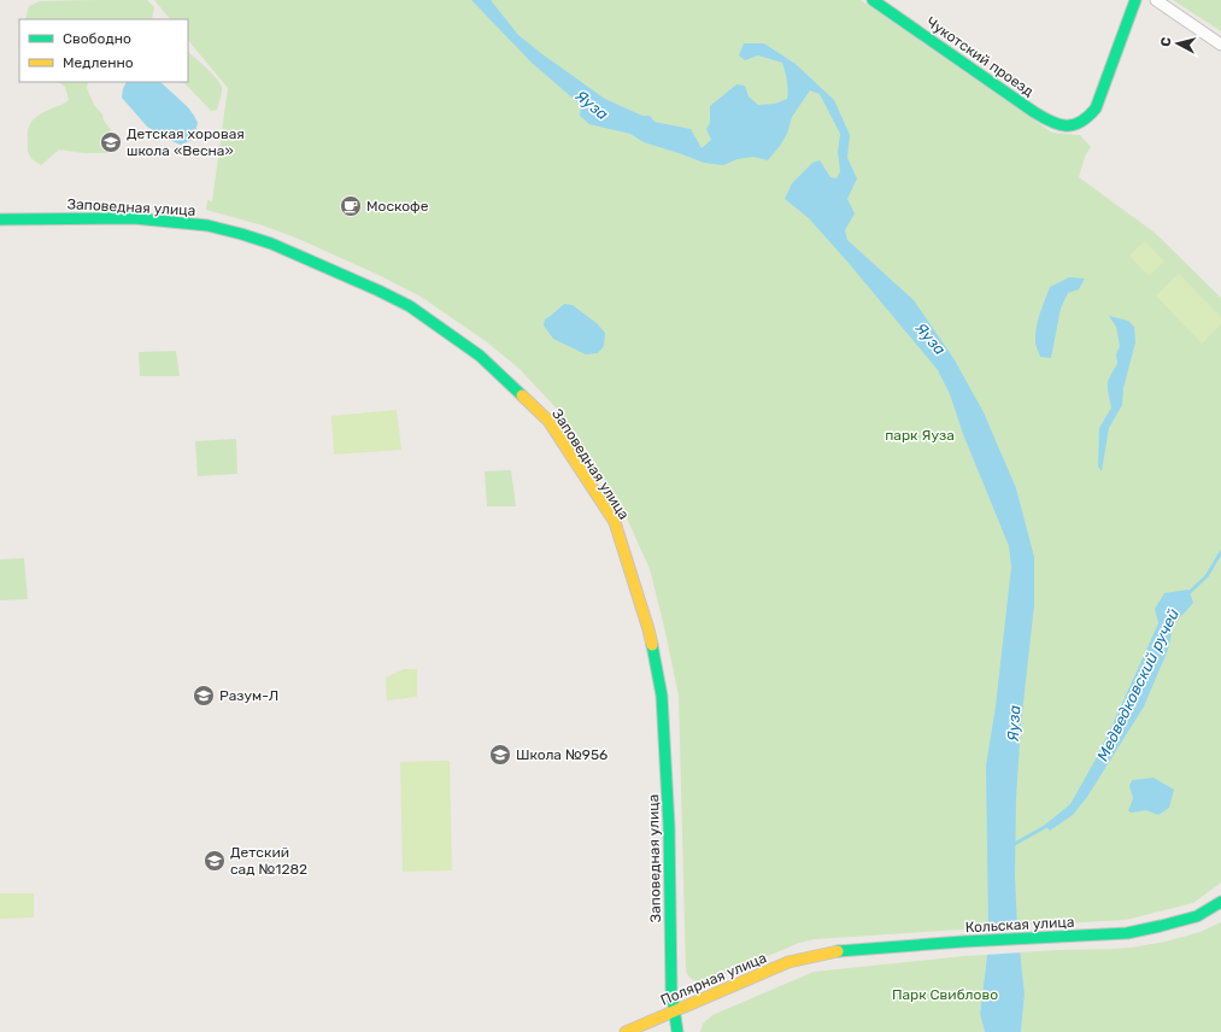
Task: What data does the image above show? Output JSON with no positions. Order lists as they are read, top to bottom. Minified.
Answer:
{"streets":{"street":["Чукотский проезд","Заповедная улица","Кольская улица","Полярная улица"]},"crossings":[["Заповедная улица","Полярная улица"],["Кольская улица","Полярная улица"]],"water":["Яуза","Медведковский ручей"],"parks":["парк Яуза","Парк Свиблово"],"places":{"school or university":["Детская хоровая школа «Весна»","Разум-Л","Школа №956","Детский сад №1282"],"cafe":["Москофе"]},"legend":["Свободно","Медленно"],"north":"left"}
